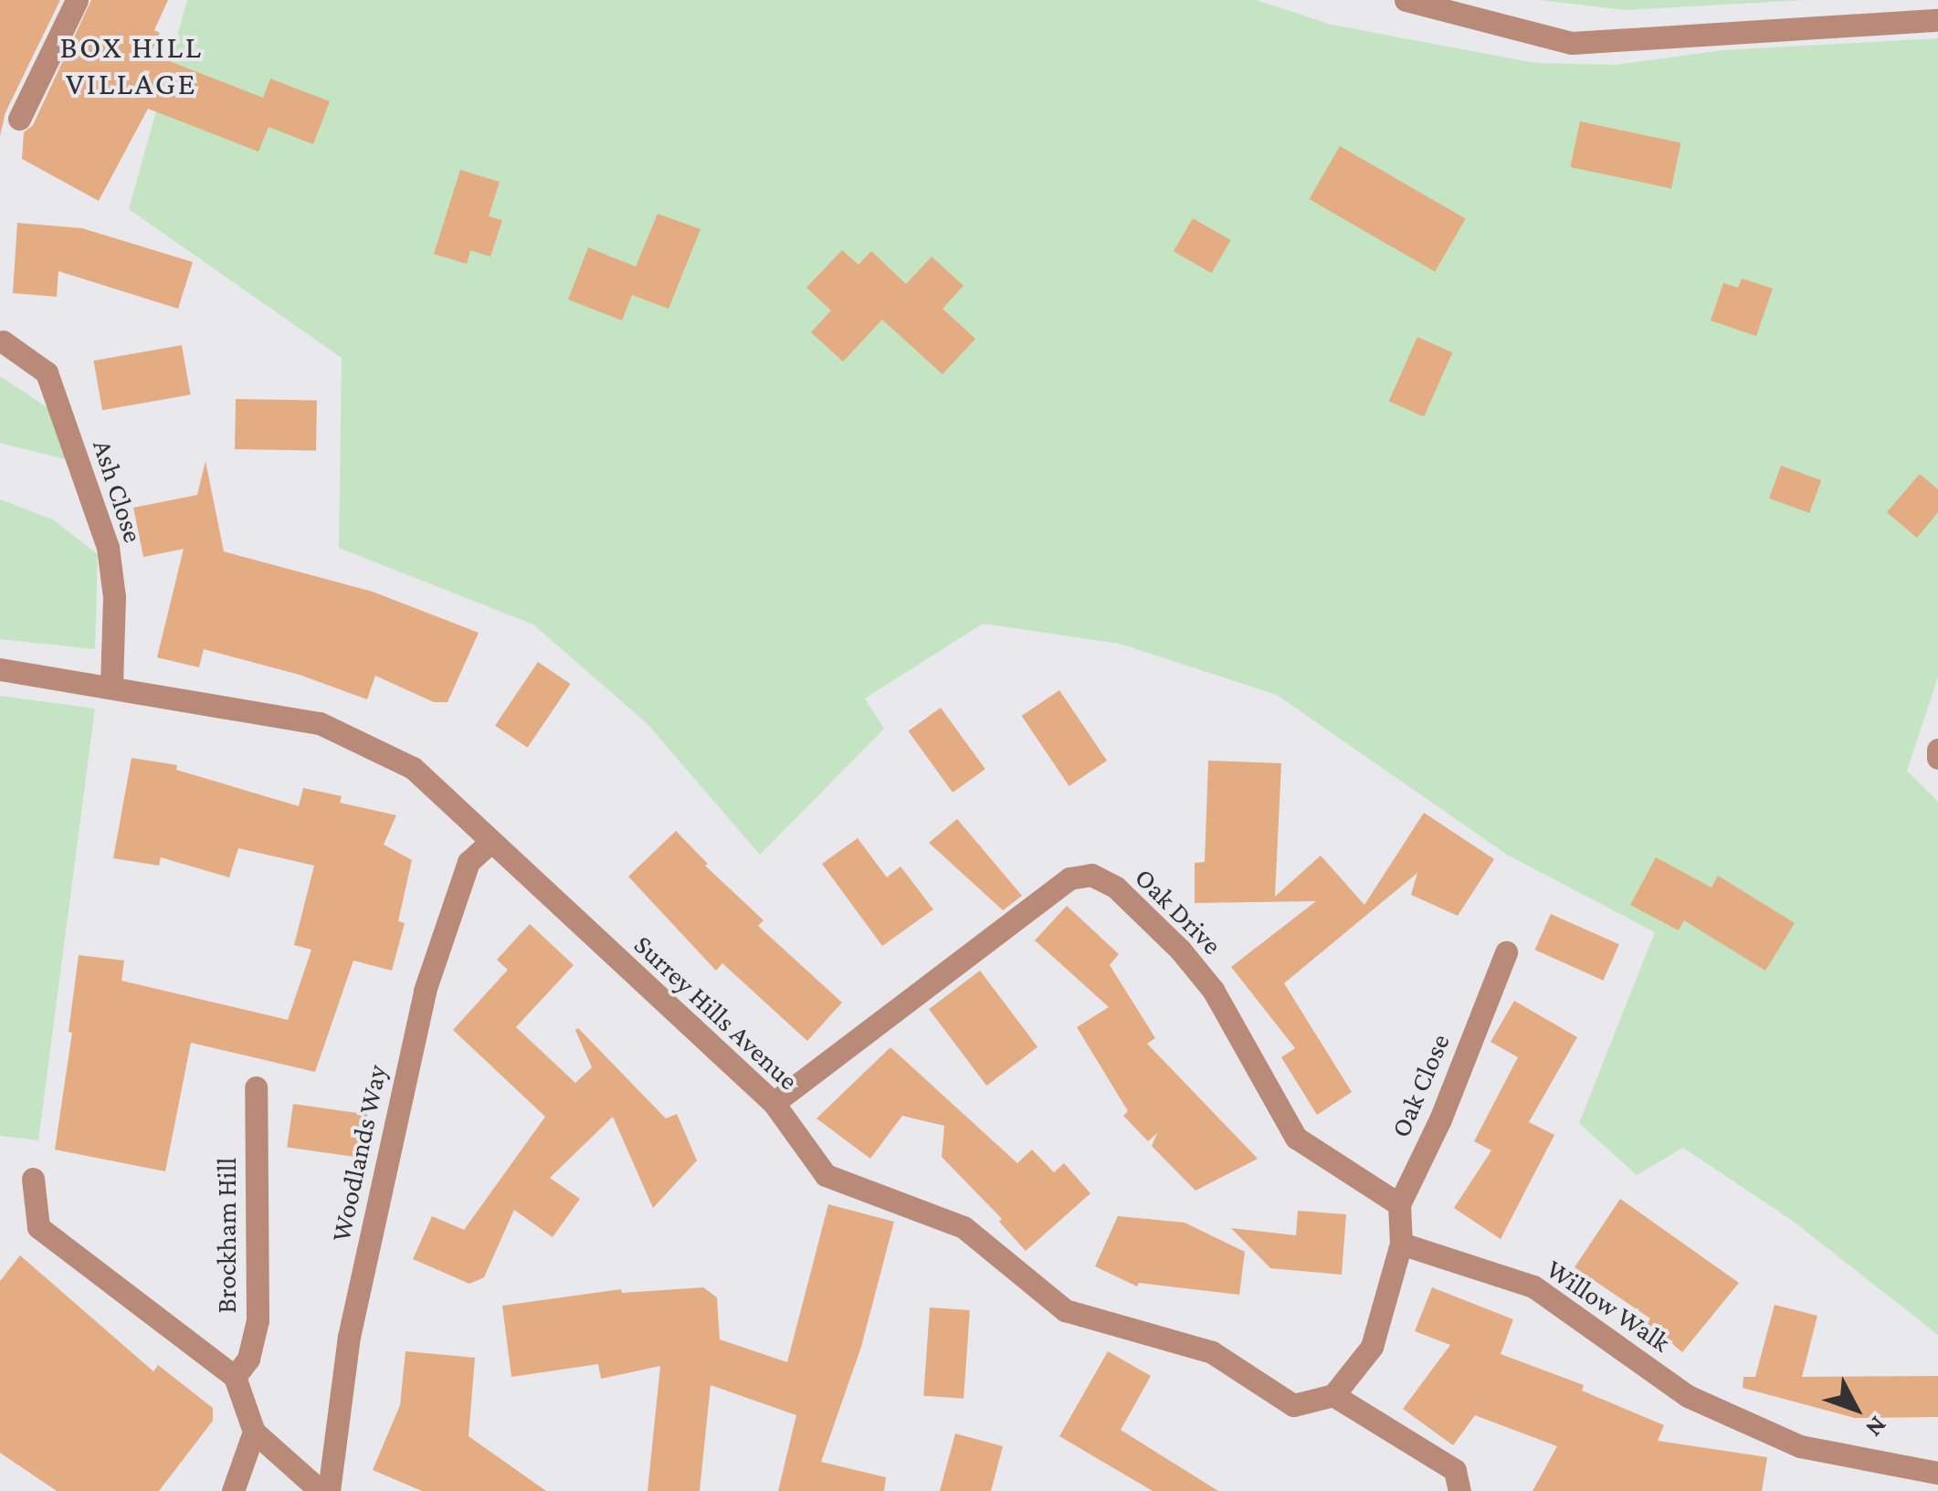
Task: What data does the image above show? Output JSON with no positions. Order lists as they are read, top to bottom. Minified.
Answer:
{"streets":{"street":["Ash Close","Oak Drive","Surrey Hills Avenue","Oak Close","Woodlands Way","Brockham Hill","Willow Walk"]},"crossings":[["Ash Close","Surrey Hills Avenue"],["Oak Drive","Surrey Hills Avenue"],["Oak Drive","Oak Close"],["Surrey Hills Avenue","Woodlands Way"],["Oak Close","Willow Walk"]],"districts":["BOX HILL VILLAGE"],"north":"bottom right"}
